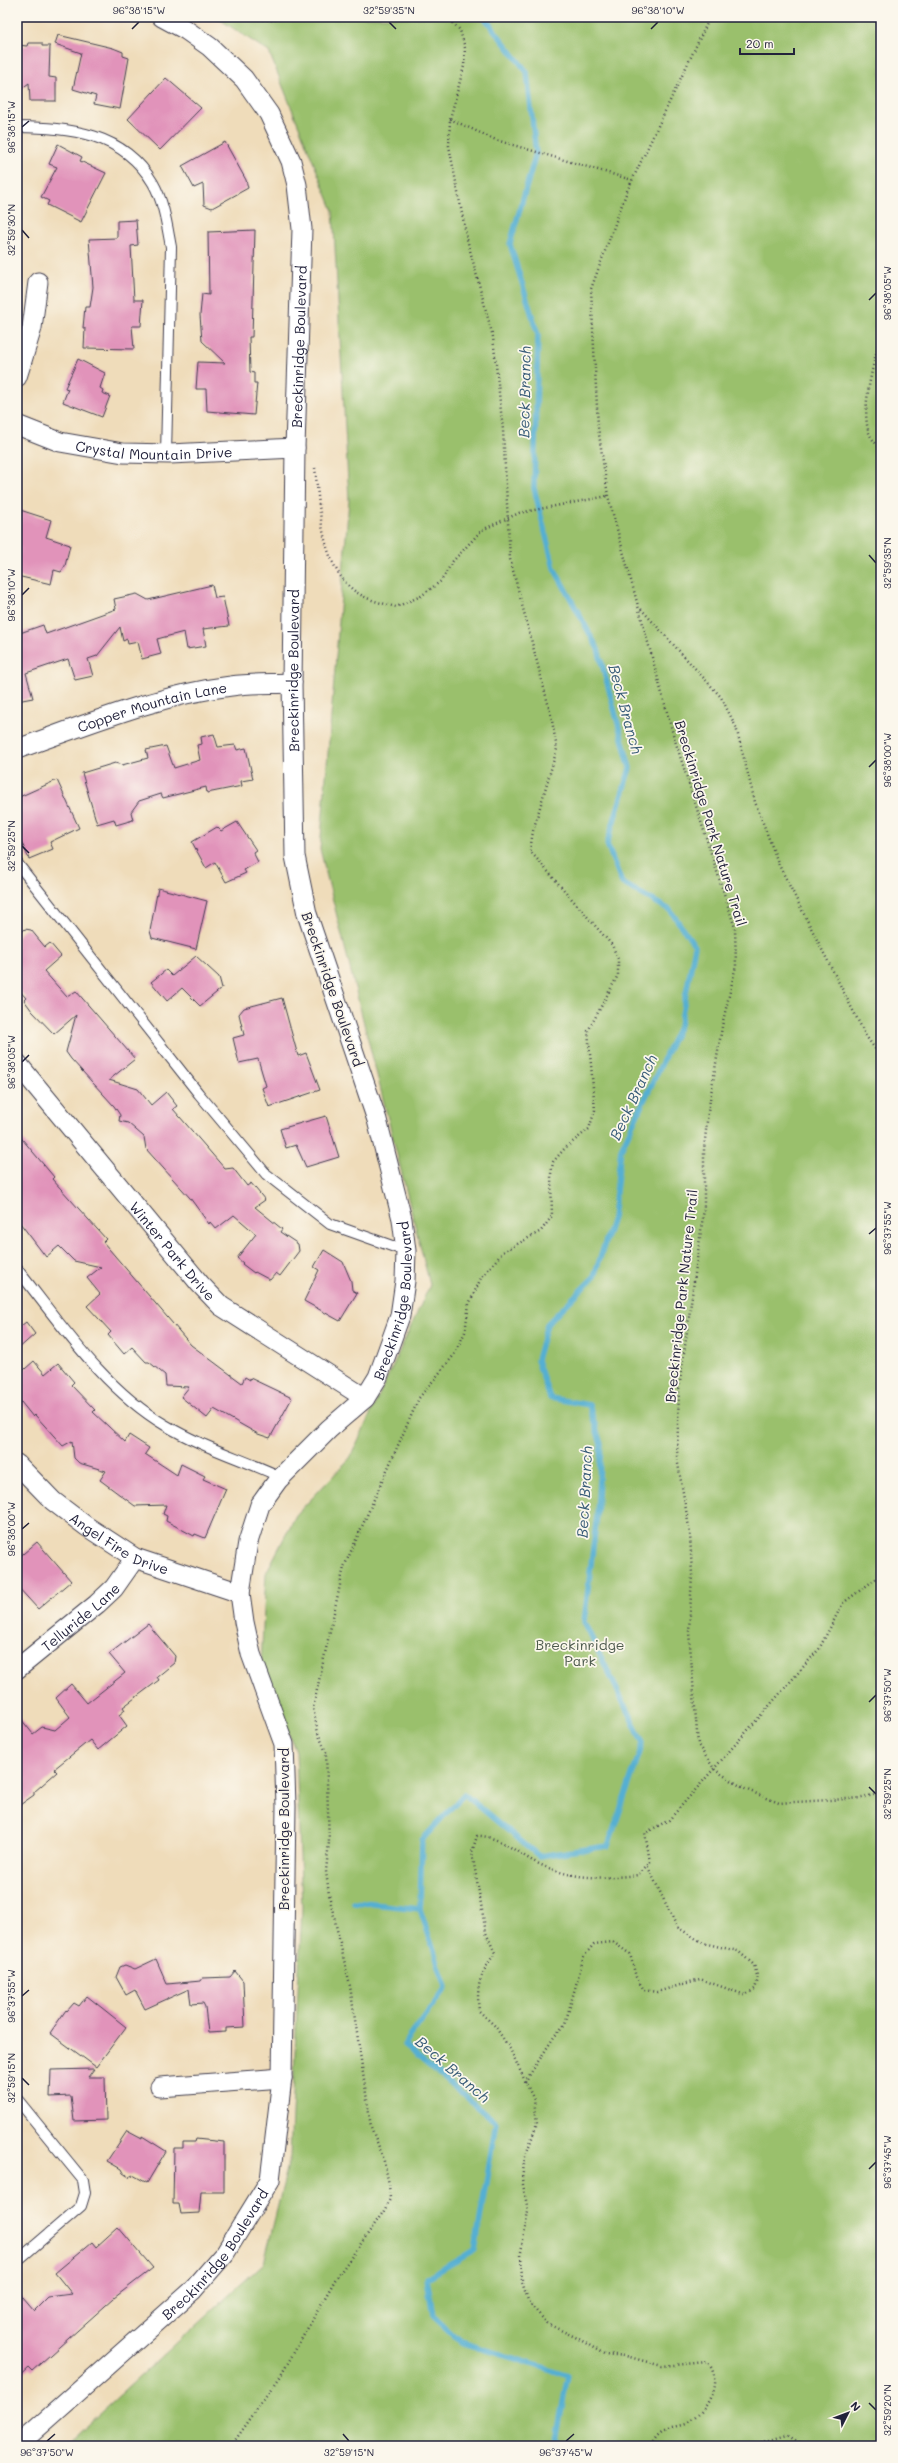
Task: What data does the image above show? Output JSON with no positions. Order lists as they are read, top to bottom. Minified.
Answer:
{"streets":{"street":["Breckinridge Boulevard","Crystal Mountain Drive","Copper Mountain Lane","Winter Park Drive","Angel Fire Drive","Telluride Lane"],"path":["Breckinridge Park Nature Trail"]},"crossings":[["Breckinridge Boulevard","Crystal Mountain Drive"],["Breckinridge Boulevard","Copper Mountain Lane"],["Breckinridge Boulevard","Winter Park Drive"],["Breckinridge Boulevard","Angel Fire Drive"],["Angel Fire Drive","Telluride Lane"]],"water":["Beck Branch"],"parks":["Breckinridge Park"],"scale_bar":"20 m","north":"top right","coordinates":["96°38'15\"W","32°59'35\"N","96°38'10\"W","32°59'30\"N","96°38'05\"W","96°38'00\"W","32°59'25\"N","96°37'55\"W","96°37'50\"W","32°59'15\"N","96°37'45\"W","32°59'20\"N"]}
